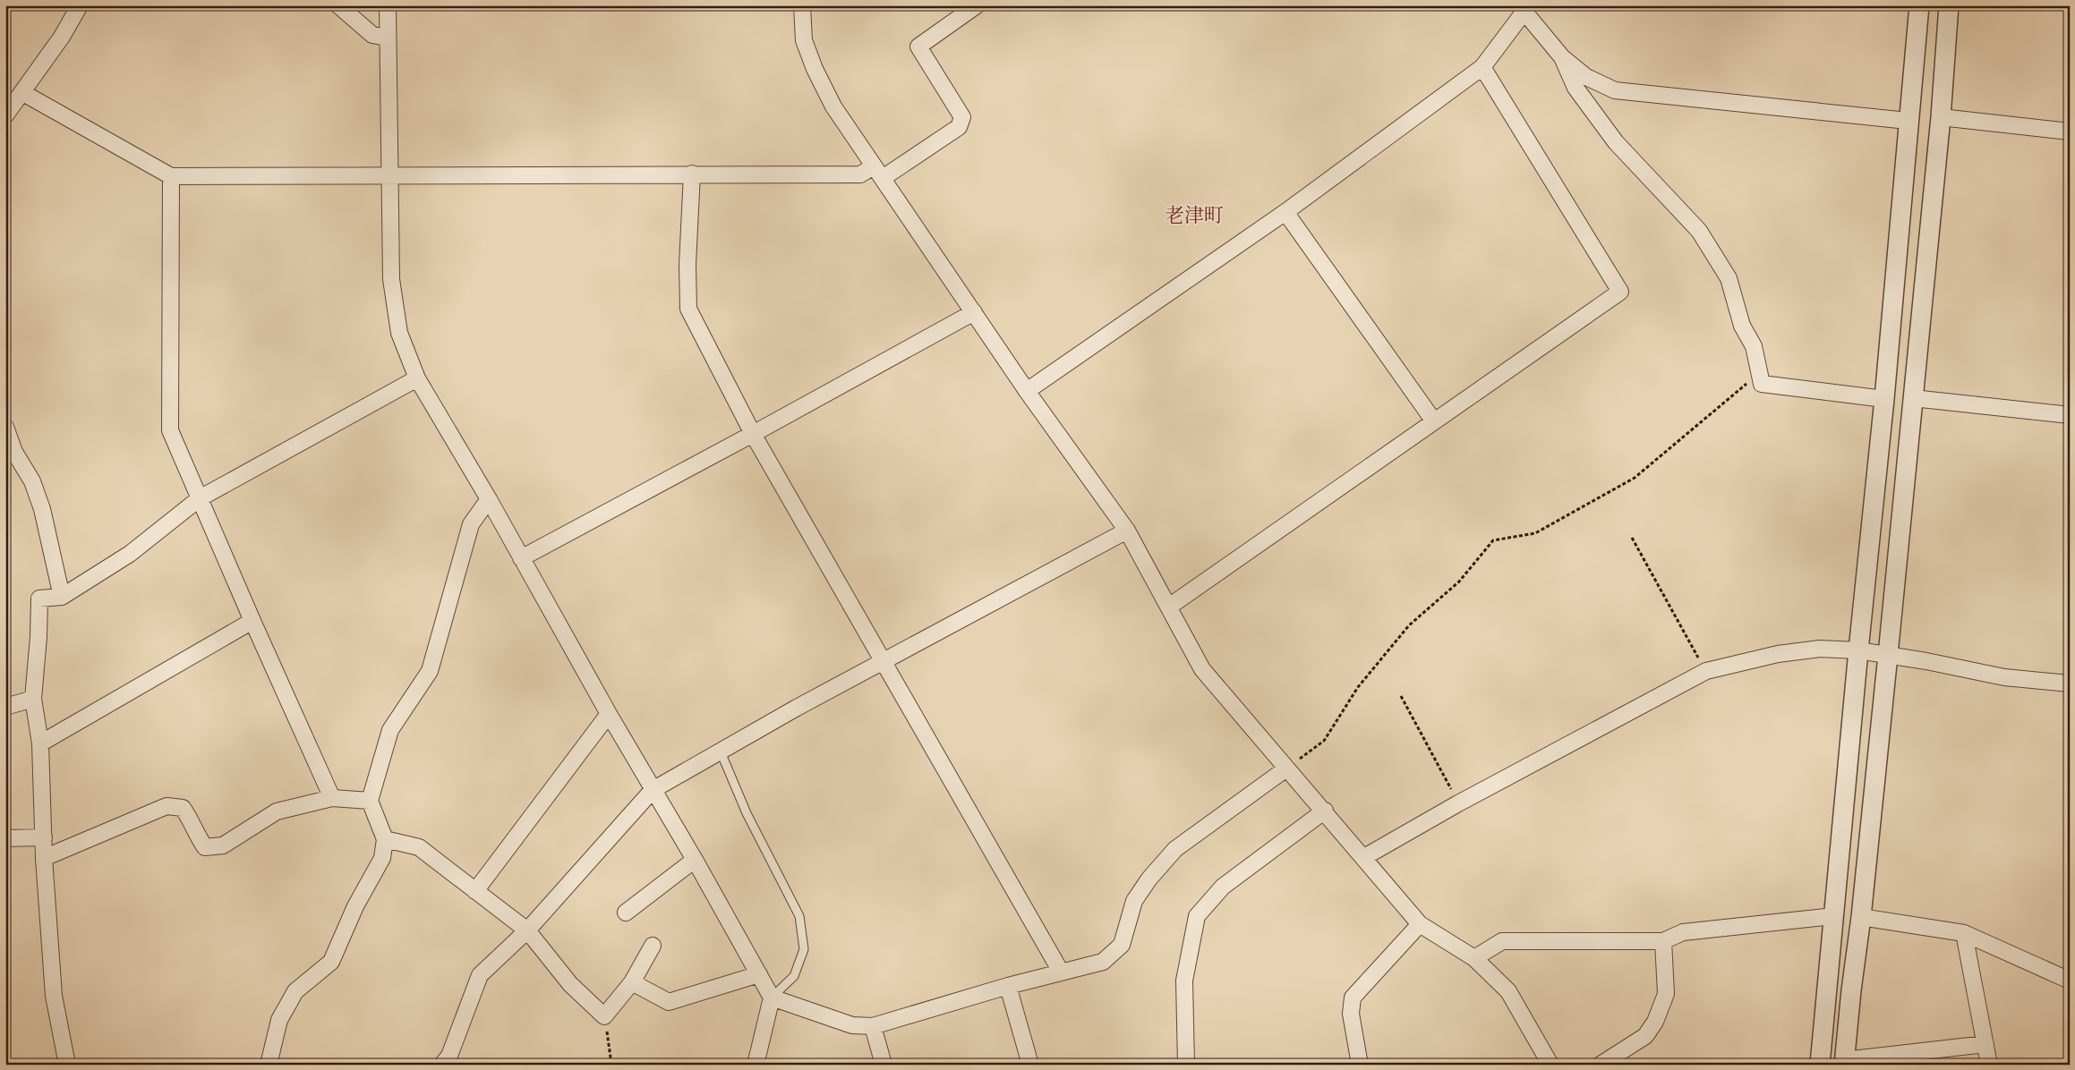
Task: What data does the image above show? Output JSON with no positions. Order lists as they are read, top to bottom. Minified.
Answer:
{"districts":["老津町"]}
